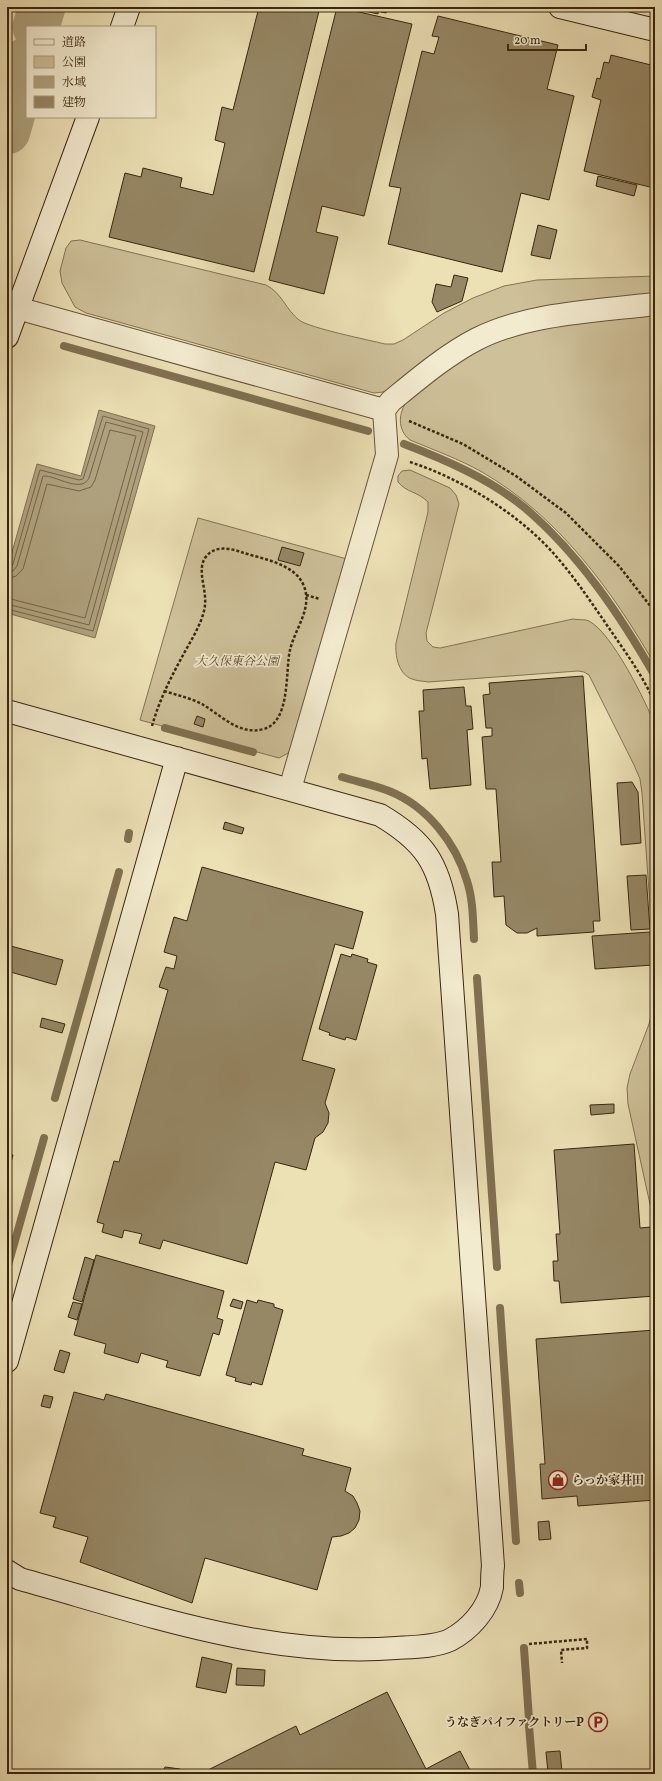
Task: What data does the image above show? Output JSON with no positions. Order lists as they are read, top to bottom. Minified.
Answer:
{"parks":["大久保東谷公園"],"places":{"shop":["らっか家井田"],"parking":["うなぎパイファクトリーP"]},"legend":["道路","公園","水域","建物"],"scale_bar":"20 m"}
